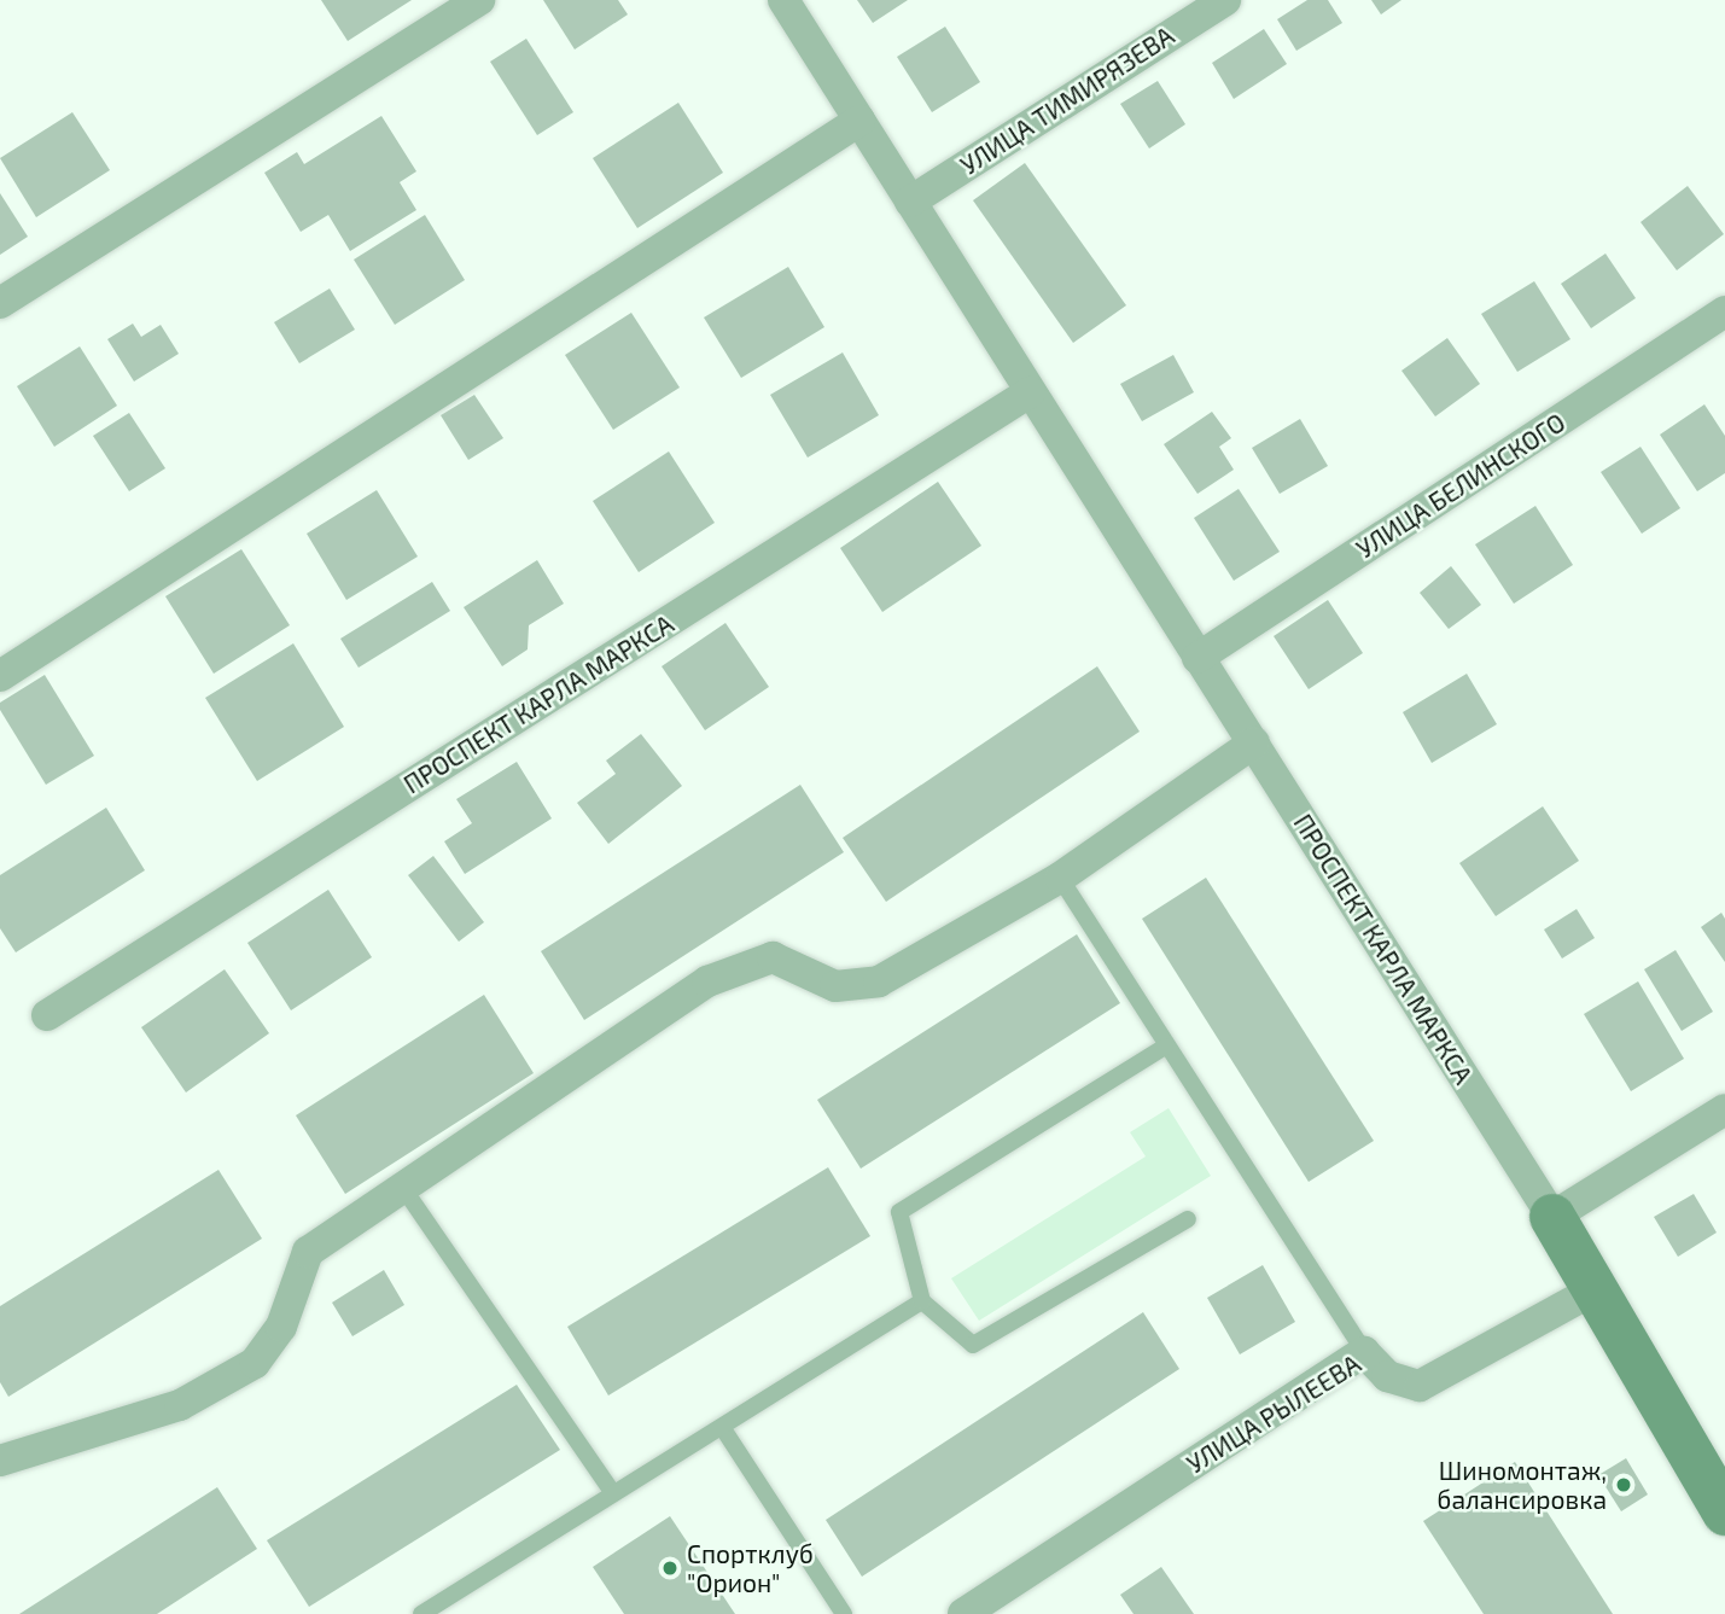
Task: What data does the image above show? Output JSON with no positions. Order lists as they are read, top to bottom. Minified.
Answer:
{"streets":{"street":["УЛИЦА ТИМИРЯЗЕВА","УЛИЦА БЕЛИНСКОГО","ПРОСПЕКТ КАРЛА МАРКСА","УЛИЦА РЫЛЕЕВА"]},"crossings":[["УЛИЦА ТИМИРЯЗЕВА","ПРОСПЕКТ КАРЛА МАРКСА"],["УЛИЦА БЕЛИНСКОГО","ПРОСПЕКТ КАРЛА МАРКСА"],["ПРОСПЕКТ КАРЛА МАРКСА","УЛИЦА РЫЛЕЕВА"]],"places":["Шиномонтаж, балансировка","Спортклуб \"Орион\""]}
